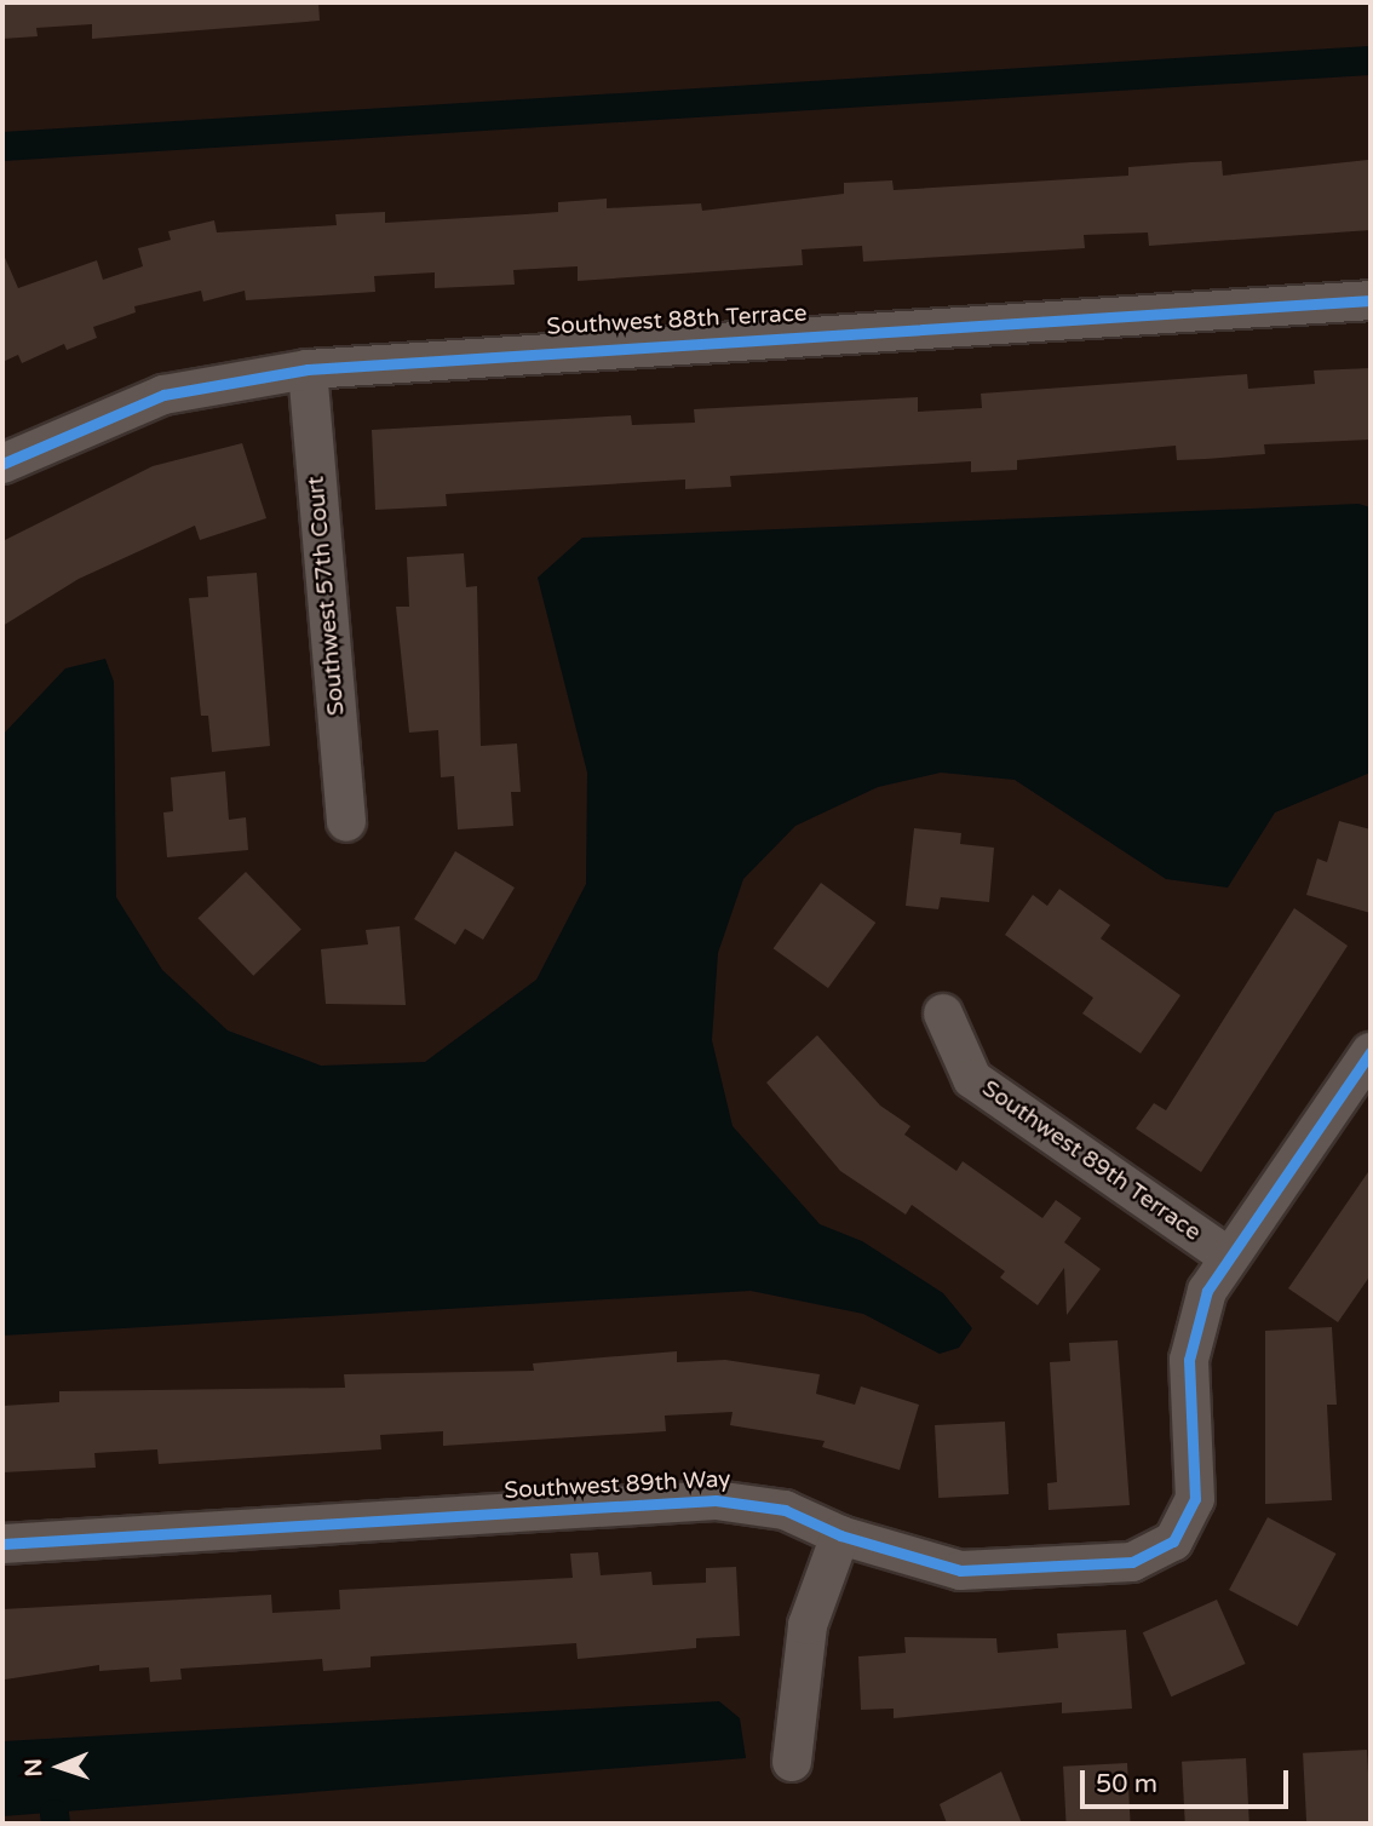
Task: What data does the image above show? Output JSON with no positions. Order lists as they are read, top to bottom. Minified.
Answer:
{"streets":{"street":["Southwest 88th Terrace","Southwest 57th Court","Southwest 89th Terrace","Southwest 89th Way"]},"crossings":[["Southwest 88th Terrace","Southwest 57th Court"],["Southwest 89th Terrace","Southwest 89th Way"]],"scale_bar":"50 m","north":"left"}
